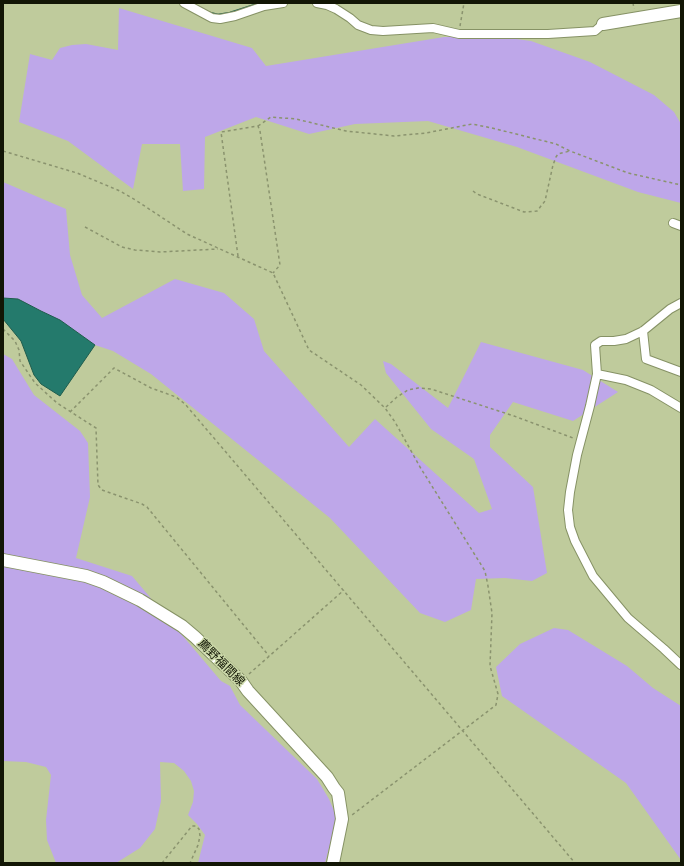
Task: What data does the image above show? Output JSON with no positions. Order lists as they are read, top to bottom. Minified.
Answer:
{"streets":{"main road":["薦野福間線"]}}
